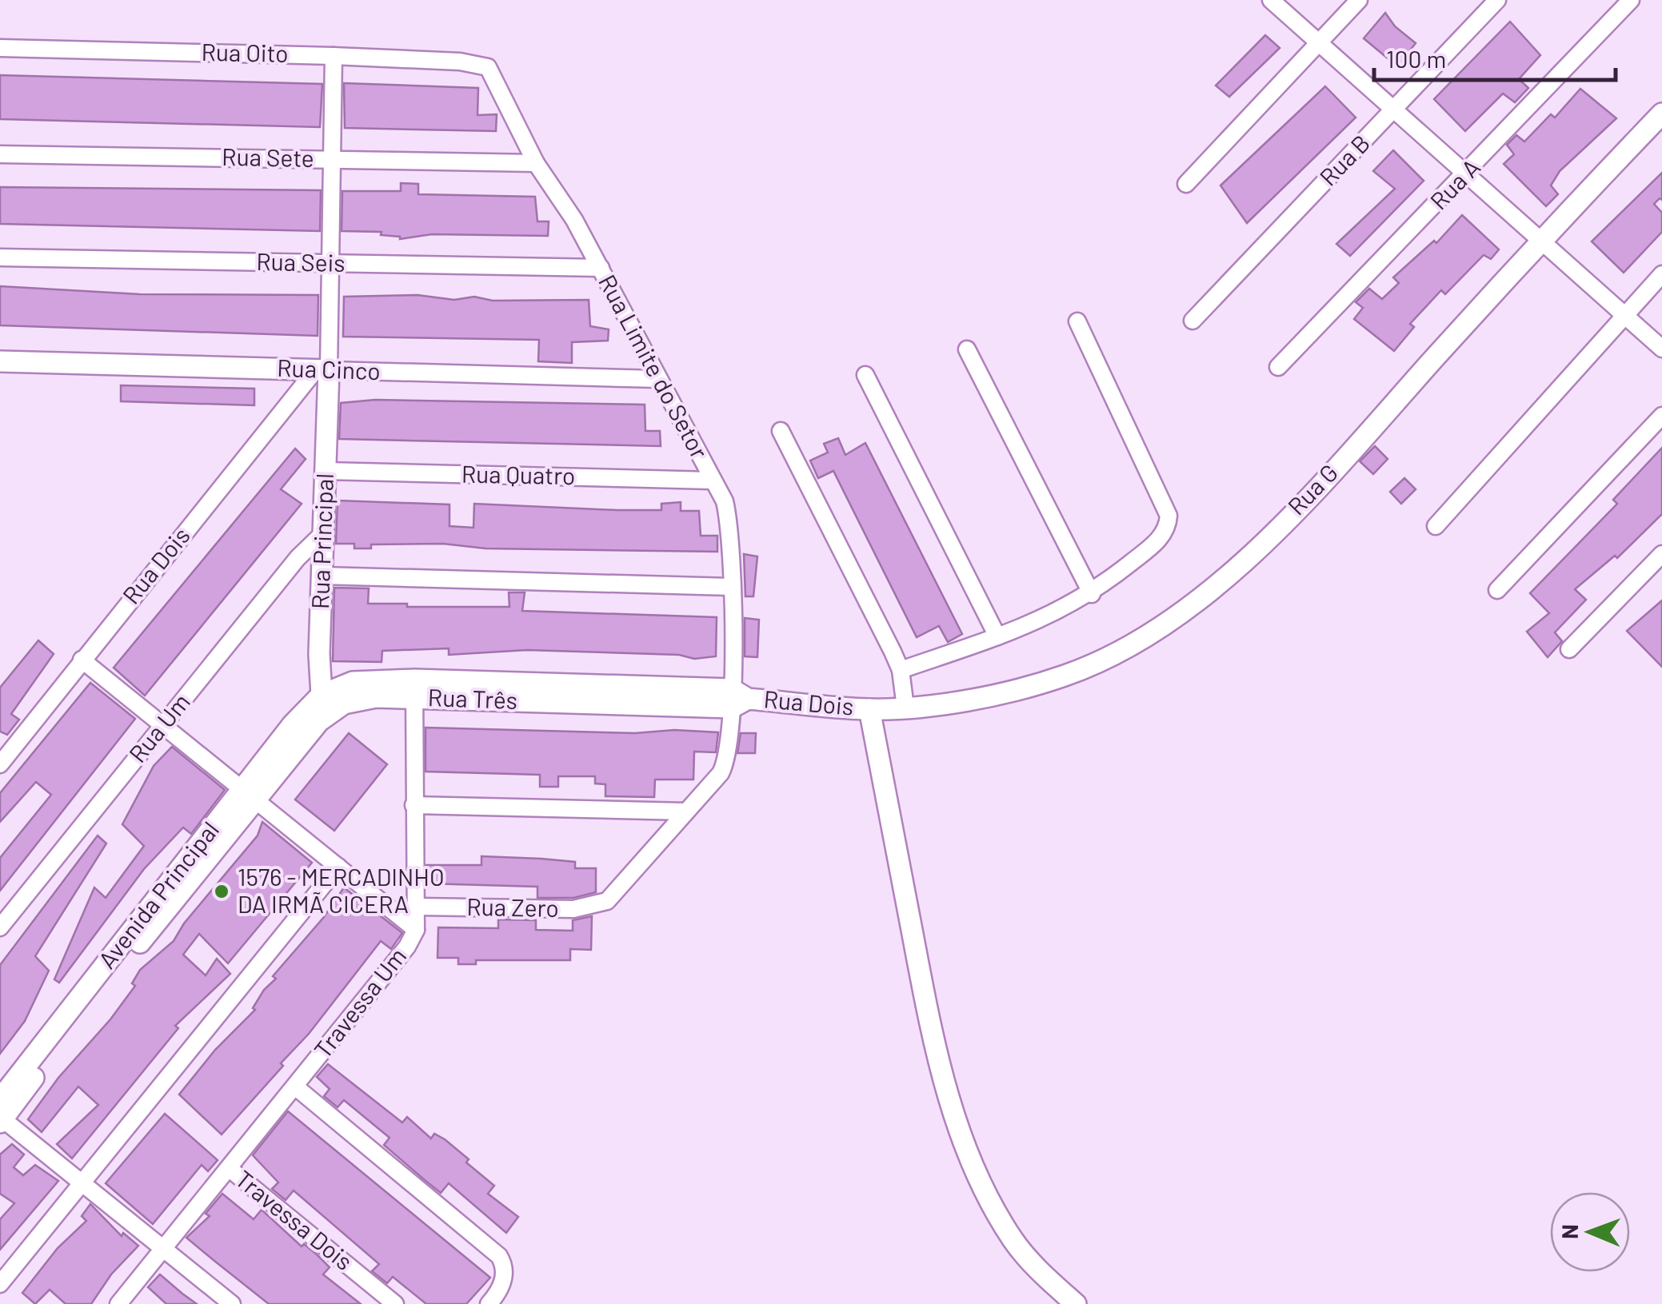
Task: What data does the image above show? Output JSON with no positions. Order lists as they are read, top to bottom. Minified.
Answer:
{"streets":{"street":["Rua Oito","Rua Sete","Rua B","Rua A","Rua Seis","Rua Limite do Setor","Rua Cinco","Rua Quatro","Rua G","Rua Principal","Rua Dois","Rua Um","Avenida Principal","Rua Zero","Travessa Um","Travessa Dois"]},"crossings":[["Rua Oito","Rua Limite do Setor"],["Rua Sete","Rua Limite do Setor"],["Rua Seis","Rua Limite do Setor"],["Rua Limite do Setor","Rua Cinco"],["Rua Limite do Setor","Rua Quatro"],["Rua Limite do Setor","Rua Dois"],["Rua Limite do Setor","Rua Zero"],["Rua Cinco","Rua Principal"],["Rua Cinco","Rua Dois"],["Rua Quatro","Rua Principal"],["Rua G","Rua Dois"],["Rua Principal","Rua Dois"],["Rua Principal","Rua Um"],["Rua Principal","Avenida Principal"],["Rua Dois","Avenida Principal"],["Rua Dois","Travessa Um"],["Rua Um","Travessa Um"],["Avenida Principal","Travessa Um"],["Travessa Um","Travessa Dois"]],"places":["1576 - MERCADINHO DA IRMÃ CICERA"],"scale_bar":"100 m","north":"left"}
